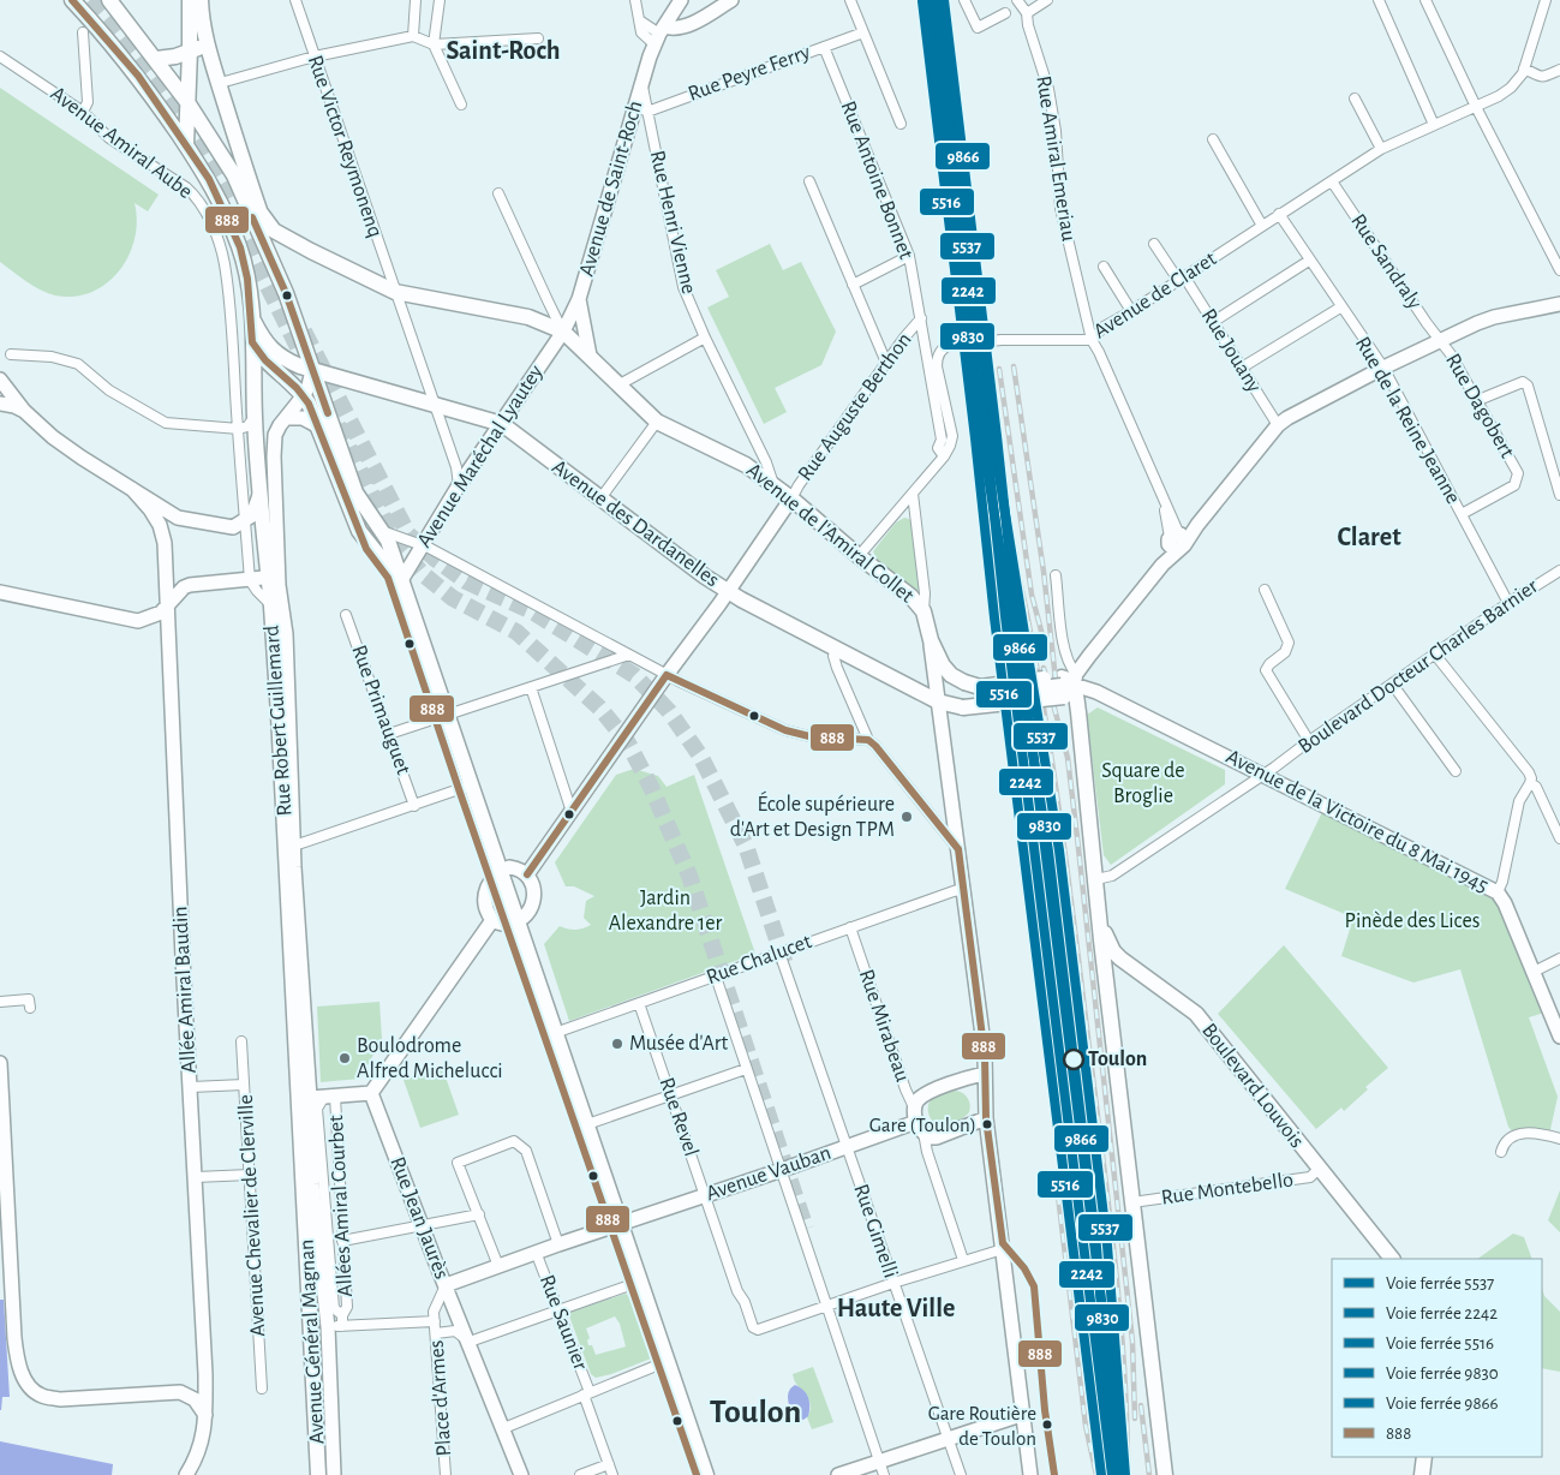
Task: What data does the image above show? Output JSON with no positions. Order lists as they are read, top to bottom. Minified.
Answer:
{"streets":{"main road":["Avenue des Dardanelles","Avenue de l'Amiral Collet","Rue Robert Guillemard","Boulevard Louvois","Avenue Général Magnan"],"street":["Rue Peyre Ferry","Avenue Amiral Aube","Rue Victor Reymonenq","Rue Amiral Emeriau","Rue Antoine Bonnet","Avenue de Saint-Roch","Rue Henri Vienne","Rue Sandraly","Avenue de Claret","Rue Jouany","Rue Dagobert","Rue Auguste Berthon","Rue de la Reine Jeanne","Avenue Maréchal Lyautey","Boulevard Docteur Charles Barnier","Rue Primauguet","Avenue de la Victoire du 8 Mai 1945","Rue Chalucet","Allée Amiral Baudin","Rue Mirabeau","Rue Revel","Avenue Vauban","Rue Montebello","Allées Amiral Courbet","Avenue Chevalier de Clerville","Rue Jean Jaurès","Rue Gimelli","Rue Saunier","Place d'Armes"]},"crossings":[["Rue Peyre Ferry","Rue Antoine Bonnet"],["Rue Peyre Ferry","Avenue de Saint-Roch"],["Rue Peyre Ferry","Rue Henri Vienne"],["Rue Victor Reymonenq","Avenue Maréchal Lyautey"],["Rue Victor Reymonenq","Avenue des Dardanelles"],["Rue Victor Reymonenq","Avenue de l'Amiral Collet"],["Rue Amiral Emeriau","Avenue de Claret"],["Rue Antoine Bonnet","Avenue de Claret"],["Rue Antoine Bonnet","Rue Auguste Berthon"],["Avenue de Saint-Roch","Rue Henri Vienne"],["Avenue de Saint-Roch","Avenue Maréchal Lyautey"],["Avenue de Saint-Roch","Avenue de l'Amiral Collet"],["Rue Henri Vienne","Avenue de l'Amiral Collet"],["Rue Sandraly","Avenue de Claret"],["Rue Sandraly","Rue Dagobert"],["Avenue de Claret","Rue Jouany"],["Avenue de Claret","Rue de la Reine Jeanne"],["Avenue de Claret","Avenue de l'Amiral Collet"],["Rue Dagobert","Rue de la Reine Jeanne"],["Rue Auguste Berthon","Avenue de l'Amiral Collet"],["Rue de la Reine Jeanne","Boulevard Docteur Charles Barnier"],["Avenue Maréchal Lyautey","Avenue des Dardanelles"],["Avenue Maréchal Lyautey","Avenue de l'Amiral Collet"],["Avenue des Dardanelles","Rue Robert Guillemard"],["Boulevard Docteur Charles Barnier","Avenue de la Victoire du 8 Mai 1945"],["Rue Robert Guillemard","Avenue Général Magnan"],["Rue Chalucet","Rue Mirabeau"],["Rue Chalucet","Rue Revel"],["Rue Chalucet","Rue Gimelli"],["Rue Mirabeau","Avenue Vauban"],["Boulevard Louvois","Rue Montebello"],["Rue Revel","Avenue Vauban"],["Avenue Vauban","Rue Jean Jaurès"],["Avenue Vauban","Rue Gimelli"],["Avenue Vauban","Rue Saunier"],["Allées Amiral Courbet","Avenue Général Magnan"]],"districts":["Saint-Roch","Claret","Haute Ville","Toulon"],"parks":["Square de Broglie","Jardin Alexandre 1er","Pinède des Lices"],"places":["École supérieure d'Art et Design TPM","Musée d'Art","Boulodrome Alfred Michelucci","Toulon","Gare (Toulon)","Gare Routière de Toulon"],"lines":["rail line 5537","rail line 2242","rail line 9866","transit line 888","rail line 5516","rail line 9830"],"legend":["Voie ferrée 5537","Voie ferrée 2242","Voie ferrée 5516","Voie ferrée 9830","Voie ferrée 9866","888"]}
